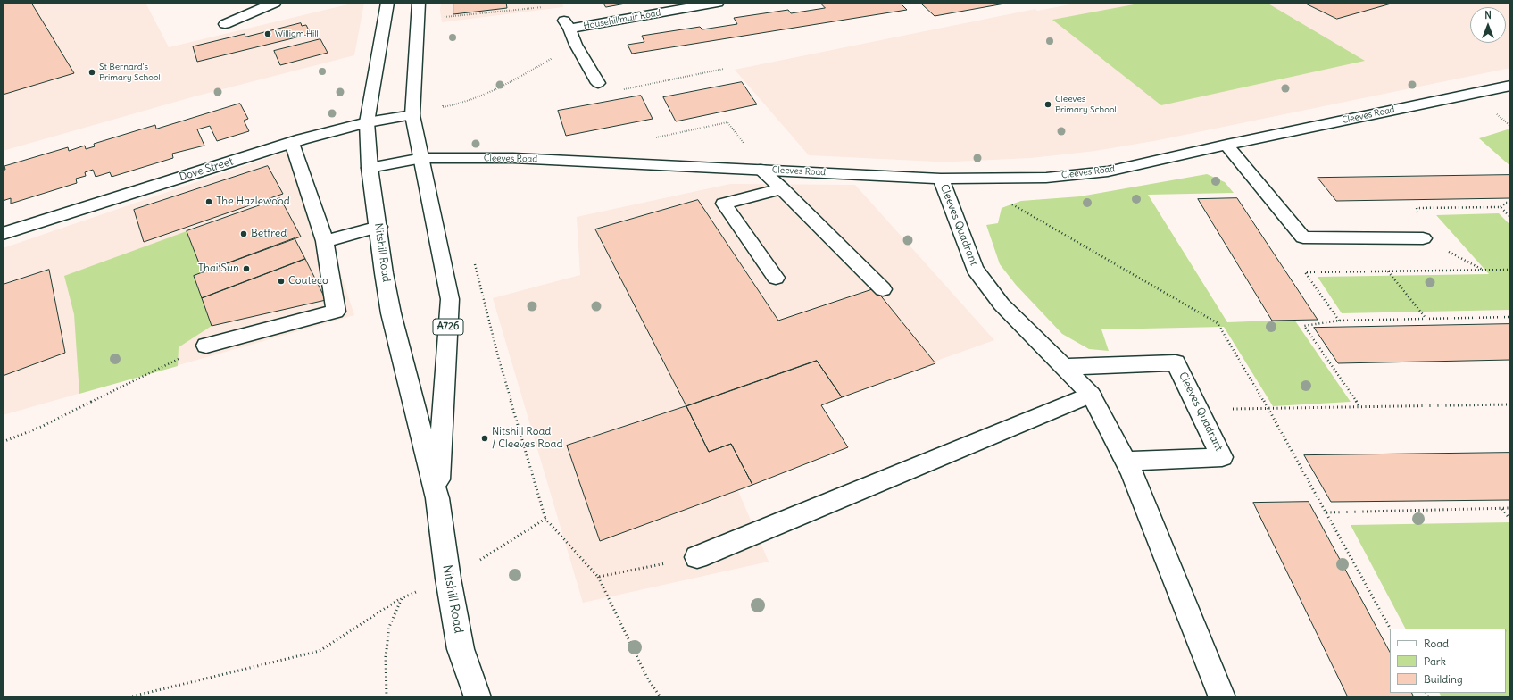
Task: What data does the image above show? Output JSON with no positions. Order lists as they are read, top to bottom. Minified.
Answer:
{"streets":{"street":["Househillmuir Road","Cleeves Road","Dove Street","Cleeves Quadrant","Nitshill Road","A726"]},"crossings":[["Cleeves Road","Cleeves Quadrant"],["Cleeves Road","Nitshill Road"],["Dove Street","Nitshill Road"]],"places":["William Hill","St Bernard's Primary School","Cleeves Primary School","The Hazlewood","Betfred","Thai Sun","Couteco","Nitshill Road / Cleeves Road"],"legend":["Road","Park","Building"],"north":"top"}
